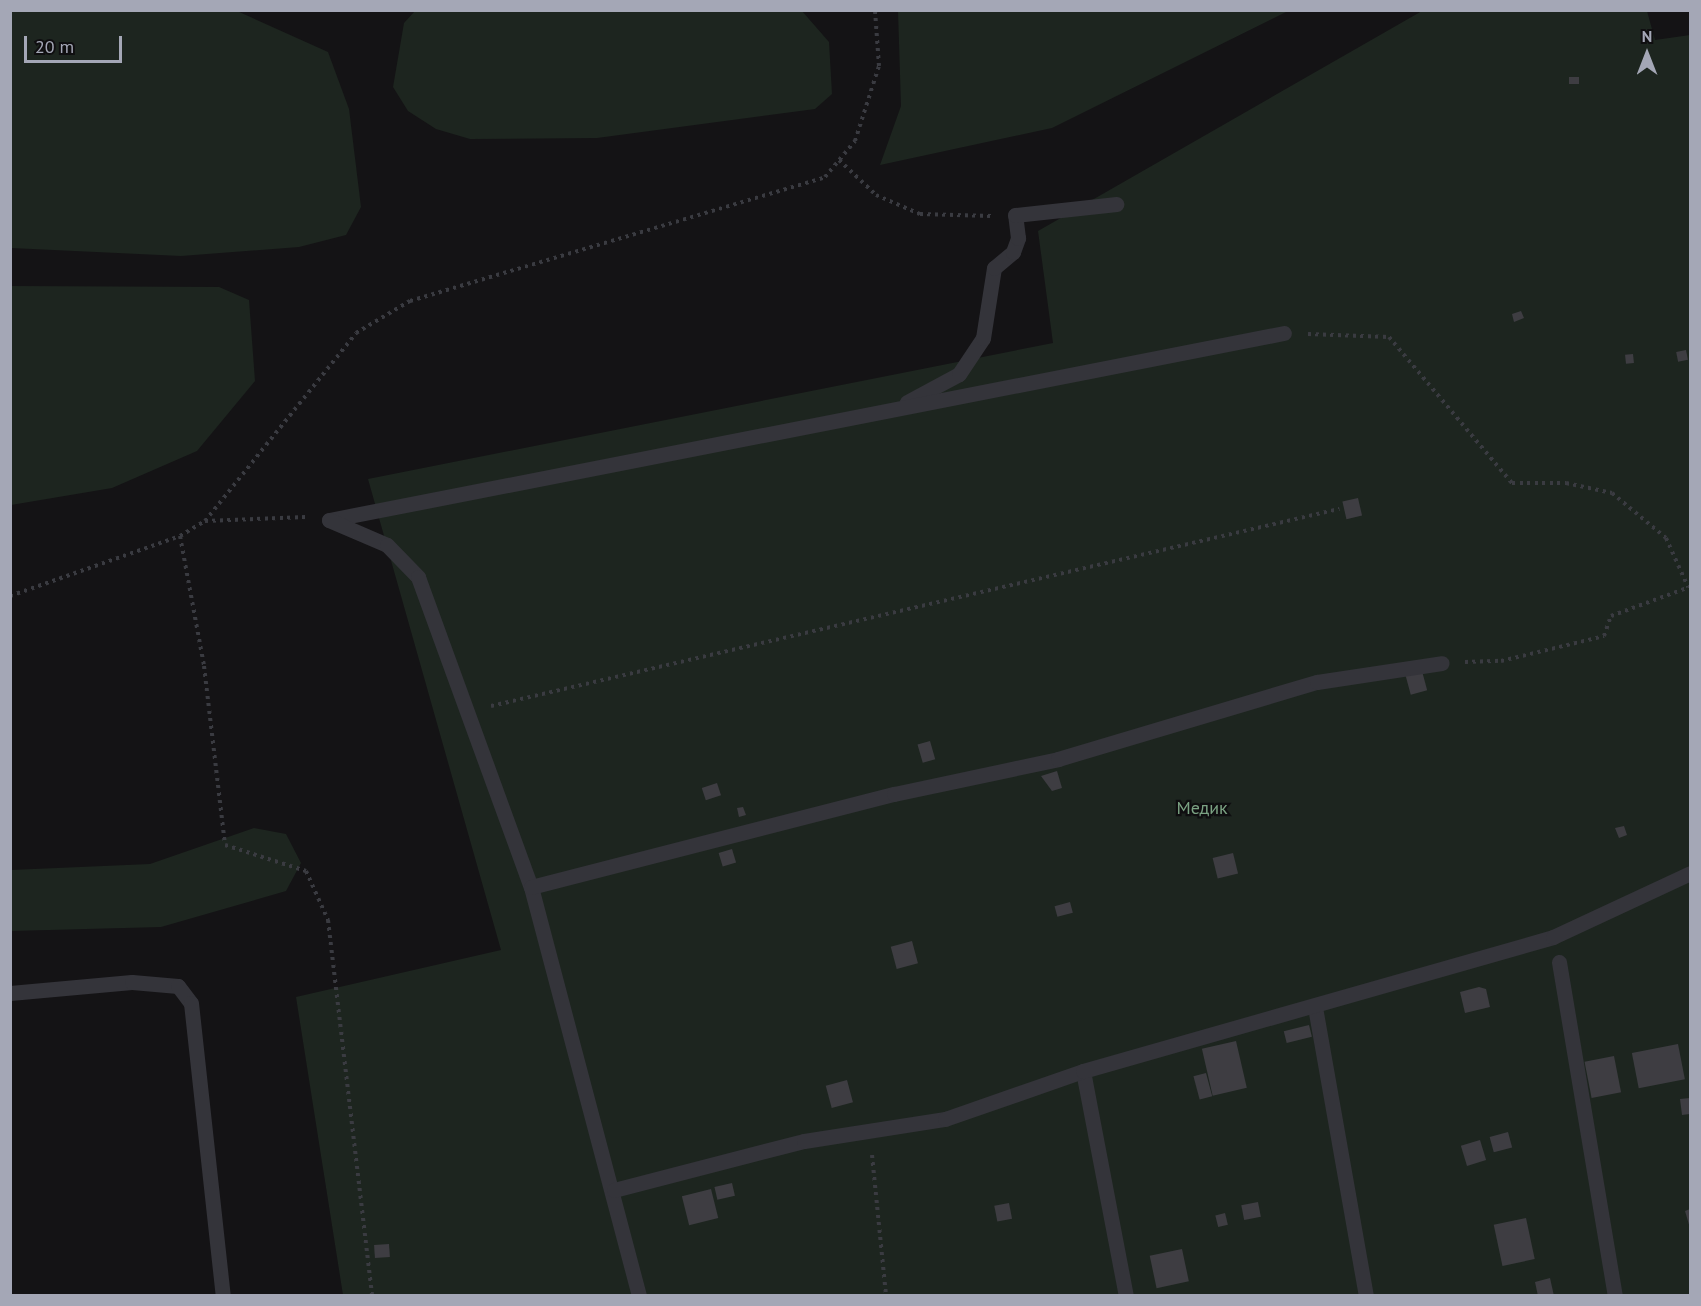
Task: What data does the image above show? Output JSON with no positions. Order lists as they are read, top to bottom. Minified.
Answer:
{"parks":["Медик"],"scale_bar":"20 m","north":"top"}
